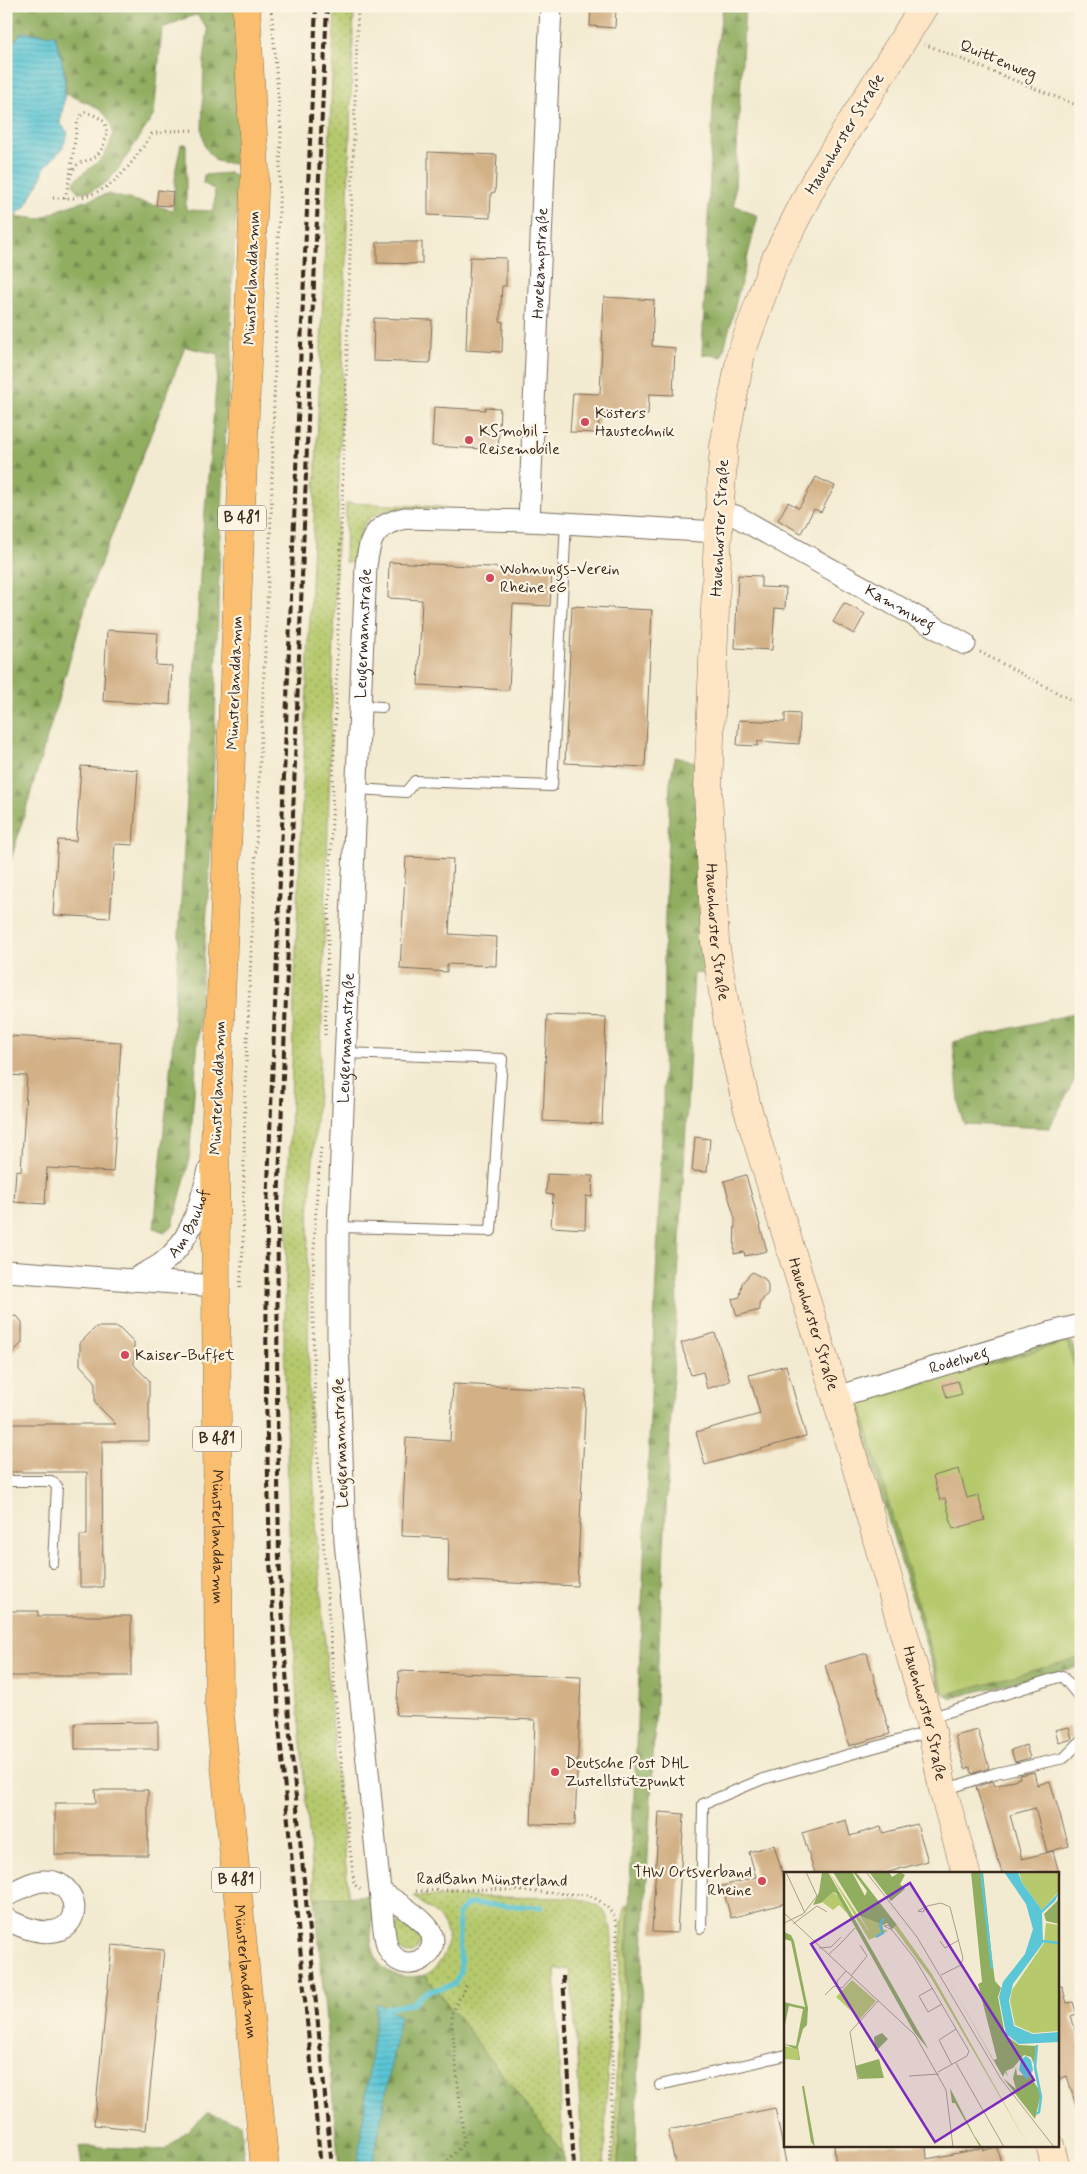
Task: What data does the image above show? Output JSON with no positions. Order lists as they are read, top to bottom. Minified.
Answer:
{"streets":{"main road":["Münsterlanddamm","B 481"],"street":["Hauenhorster Straße","Hovekampstraße","Kammweg","Leugermannstraße","Am Bauhof","Rodelweg"],"path":["Quittenweg","RadBahn Münsterland"]},"crossings":[["Quittenweg","Hauenhorster Straße"],["Hauenhorster Straße","Kammweg"],["Hauenhorster Straße","Leugermannstraße"],["Hauenhorster Straße","Rodelweg"],["Hovekampstraße","Leugermannstraße"],["Münsterlanddamm","Am Bauhof"],["Kammweg","Leugermannstraße"]],"places":["Kösters Haustechnik","KSmobil - Reisemobile","Wohnungs-Verein Rheine eG","Kaiser-Buffet","Deutsche Post DHL Zustellstützpunkt","THW Ortsverband Rheine"]}
